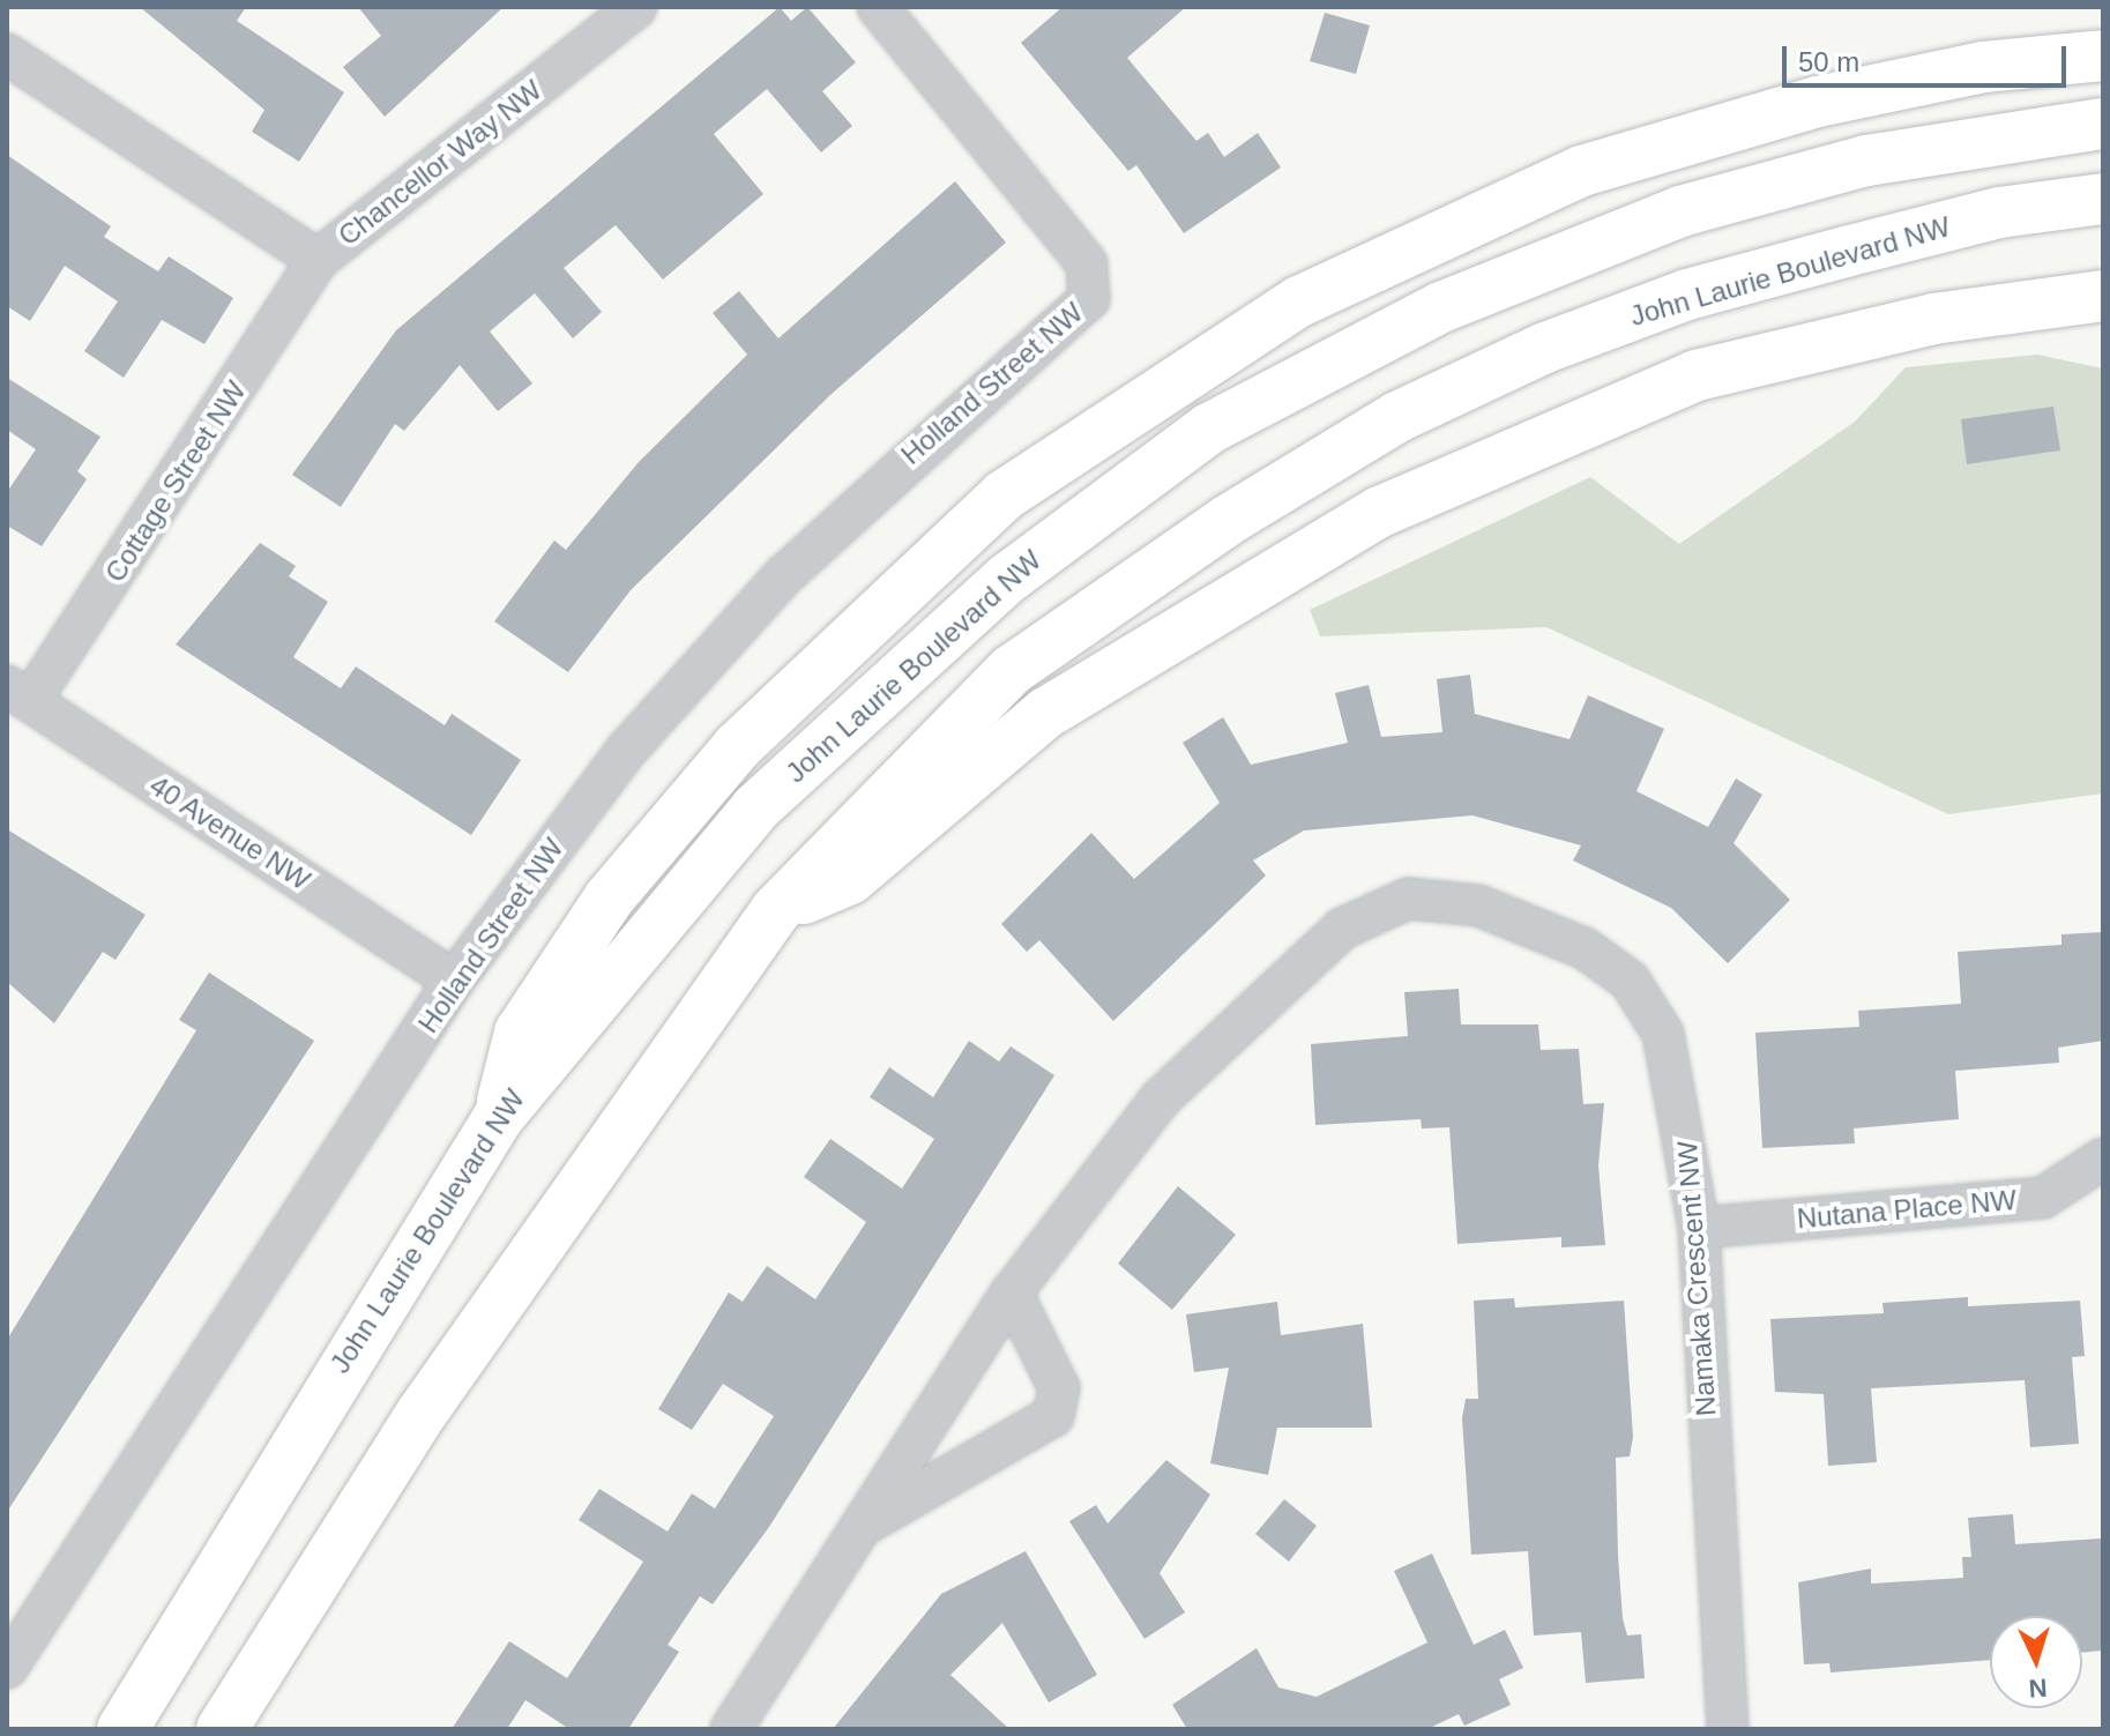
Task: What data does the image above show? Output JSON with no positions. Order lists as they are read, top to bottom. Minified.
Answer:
{"streets":{"main road":["John Laurie Boulevard NW"],"street":["Chancellor Way NW","Holland Street NW","Cottage Street NW","40 Avenue NW","Nutana Place NW","Namaka Crescent NW"]},"crossings":[["Chancellor Way NW","Cottage Street NW"],["Holland Street NW","40 Avenue NW"],["Cottage Street NW","40 Avenue NW"],["Nutana Place NW","Namaka Crescent NW"]],"scale_bar":"50 m","north":"bottom"}
